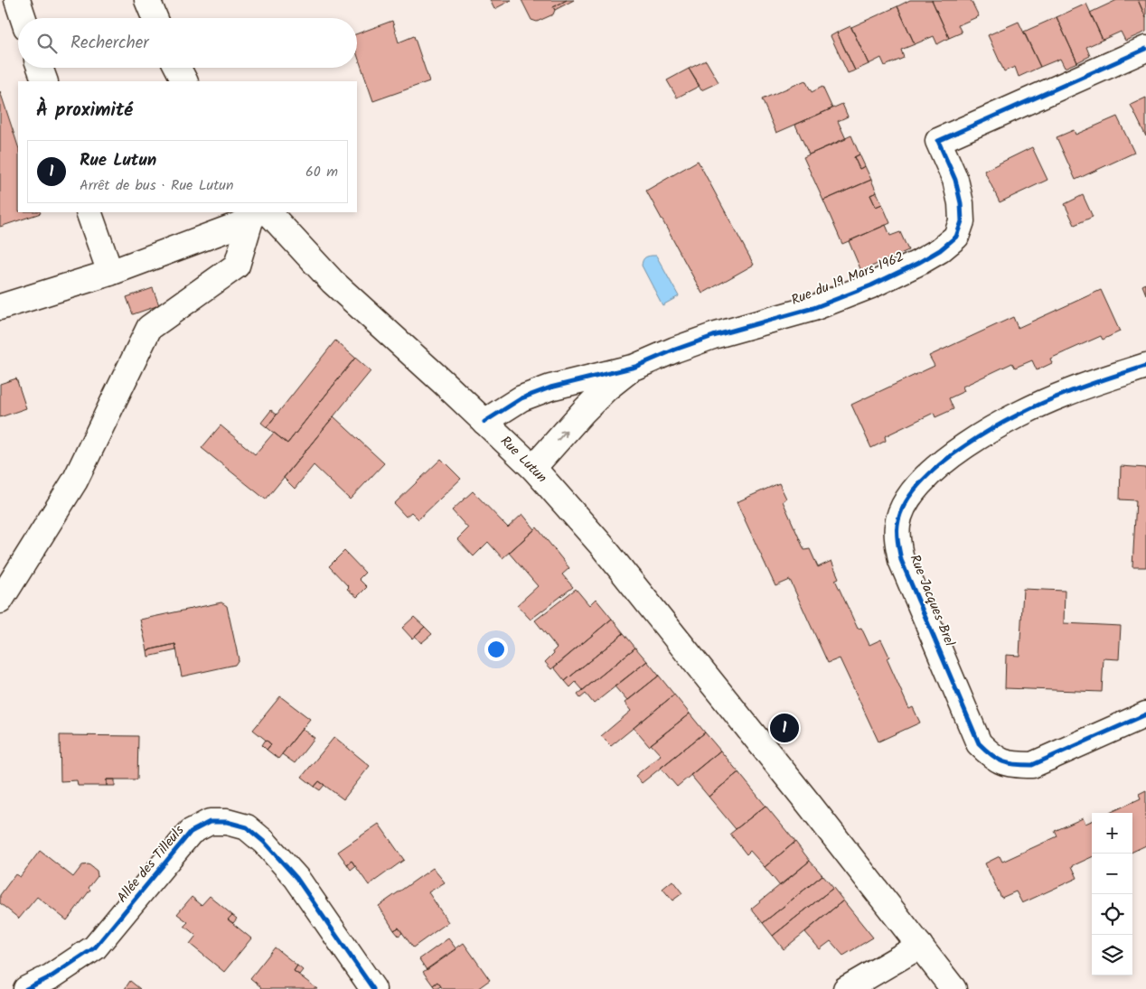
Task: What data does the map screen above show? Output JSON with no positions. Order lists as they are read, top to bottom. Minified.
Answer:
{"streets":{"street":["Rue du 19 Mars 1962","Rue Lutun","Rue Jacques Brel","Allée des Tilleuls"]},"crossings":[["Rue du 19 Mars 1962","Rue Lutun"]],"page":{"search":"Rechercher","heading":"À proximité","list":[{"mark":"1","name":"Rue Lutun","note":"Arrêt de bus · Rue Lutun","value":"60 m"}],"pins":"1","map_buttons":["+","−"]}}
